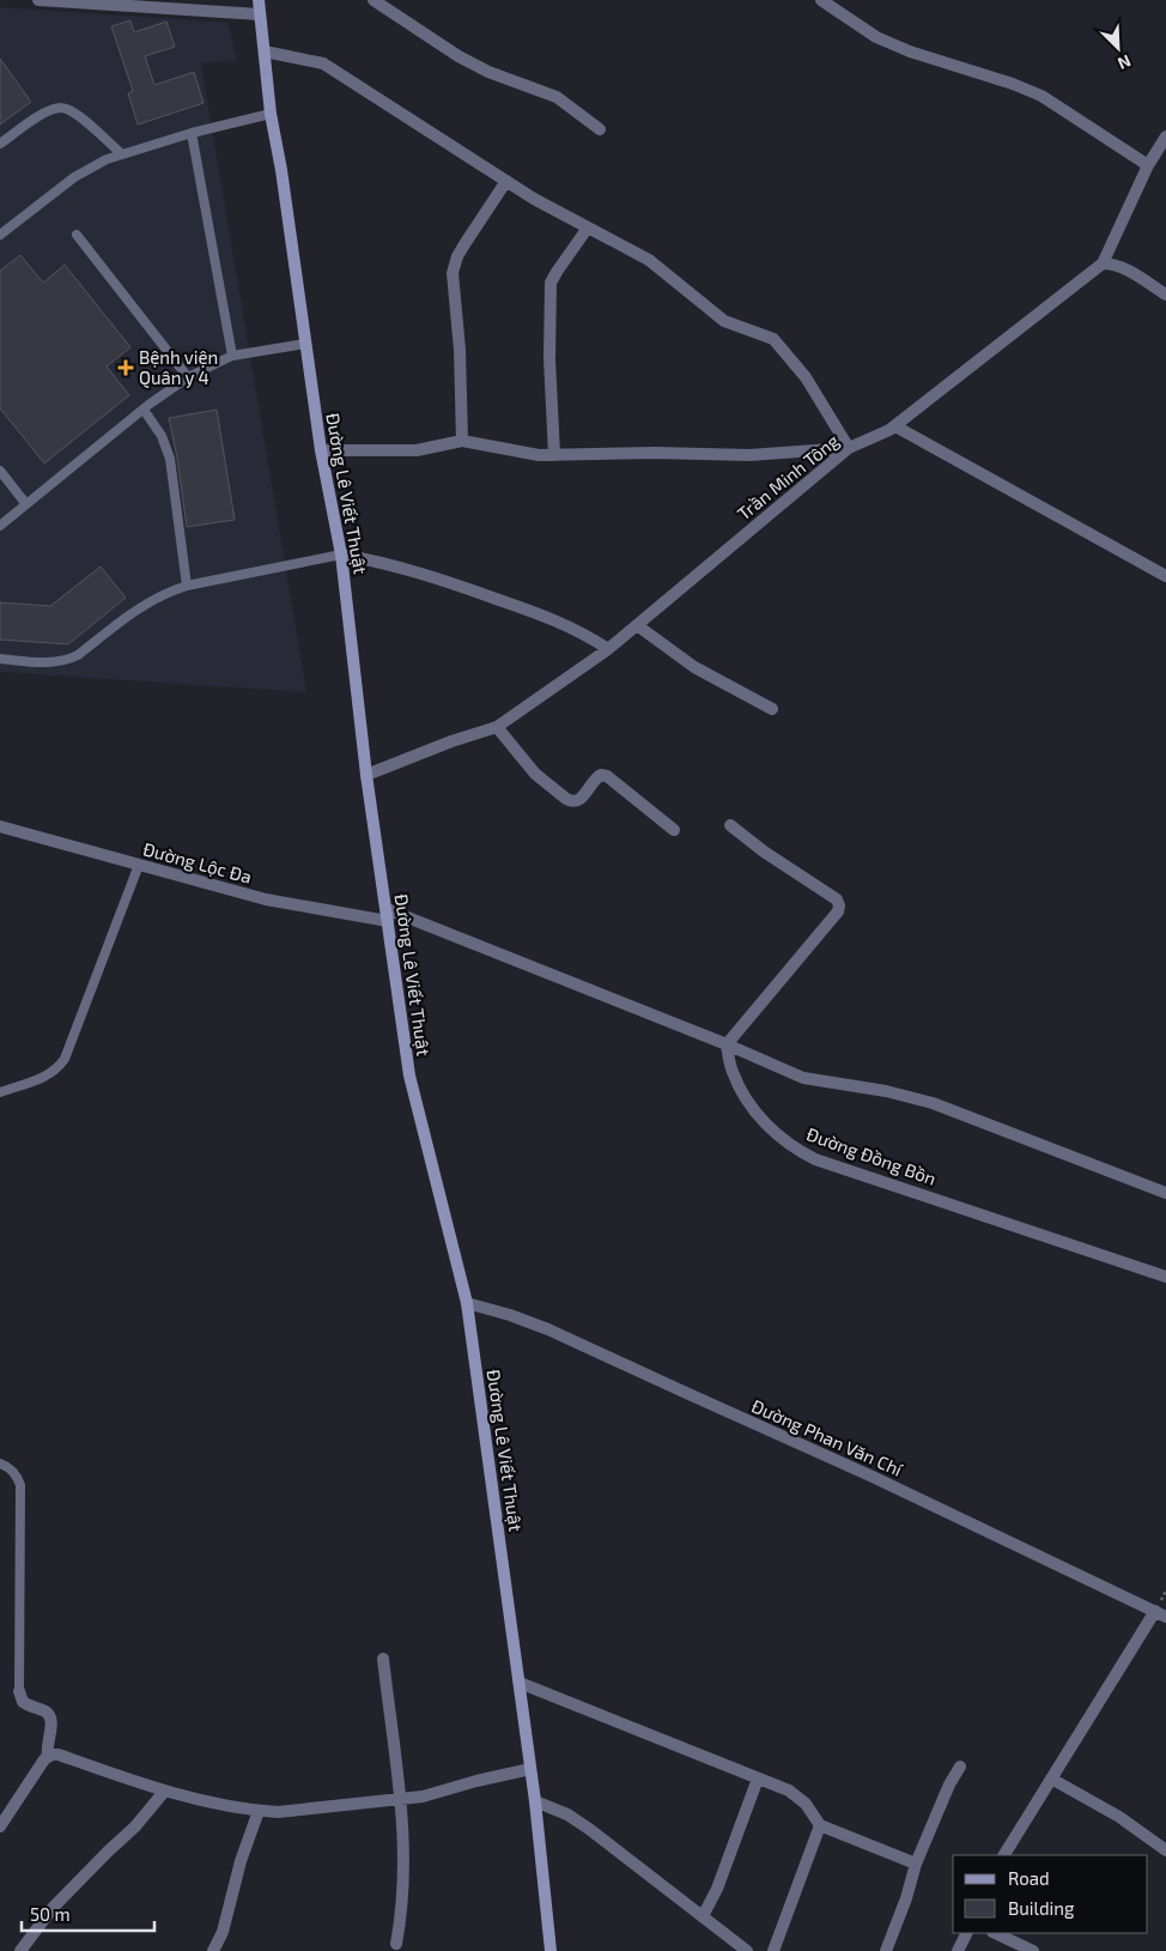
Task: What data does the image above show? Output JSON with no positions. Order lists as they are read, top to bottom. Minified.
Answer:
{"streets":{"main road":["Đường Lê Viết Thuật"],"street":["Trần Minh Tông","Đường Lộc Đa","Đường Đồng Bồn","Đường Phan Văn Chí"]},"crossings":[["Trần Minh Tông","Đường Lê Viết Thuật"],["Đường Lê Viết Thuật","Đường Lộc Đa"],["Đường Lê Viết Thuật","Đường Phan Văn Chí"]],"places":{"health":["Bệnh viện Quân y 4"]},"legend":["Road","Building"],"scale_bar":"50 m","north":"bottom right"}
